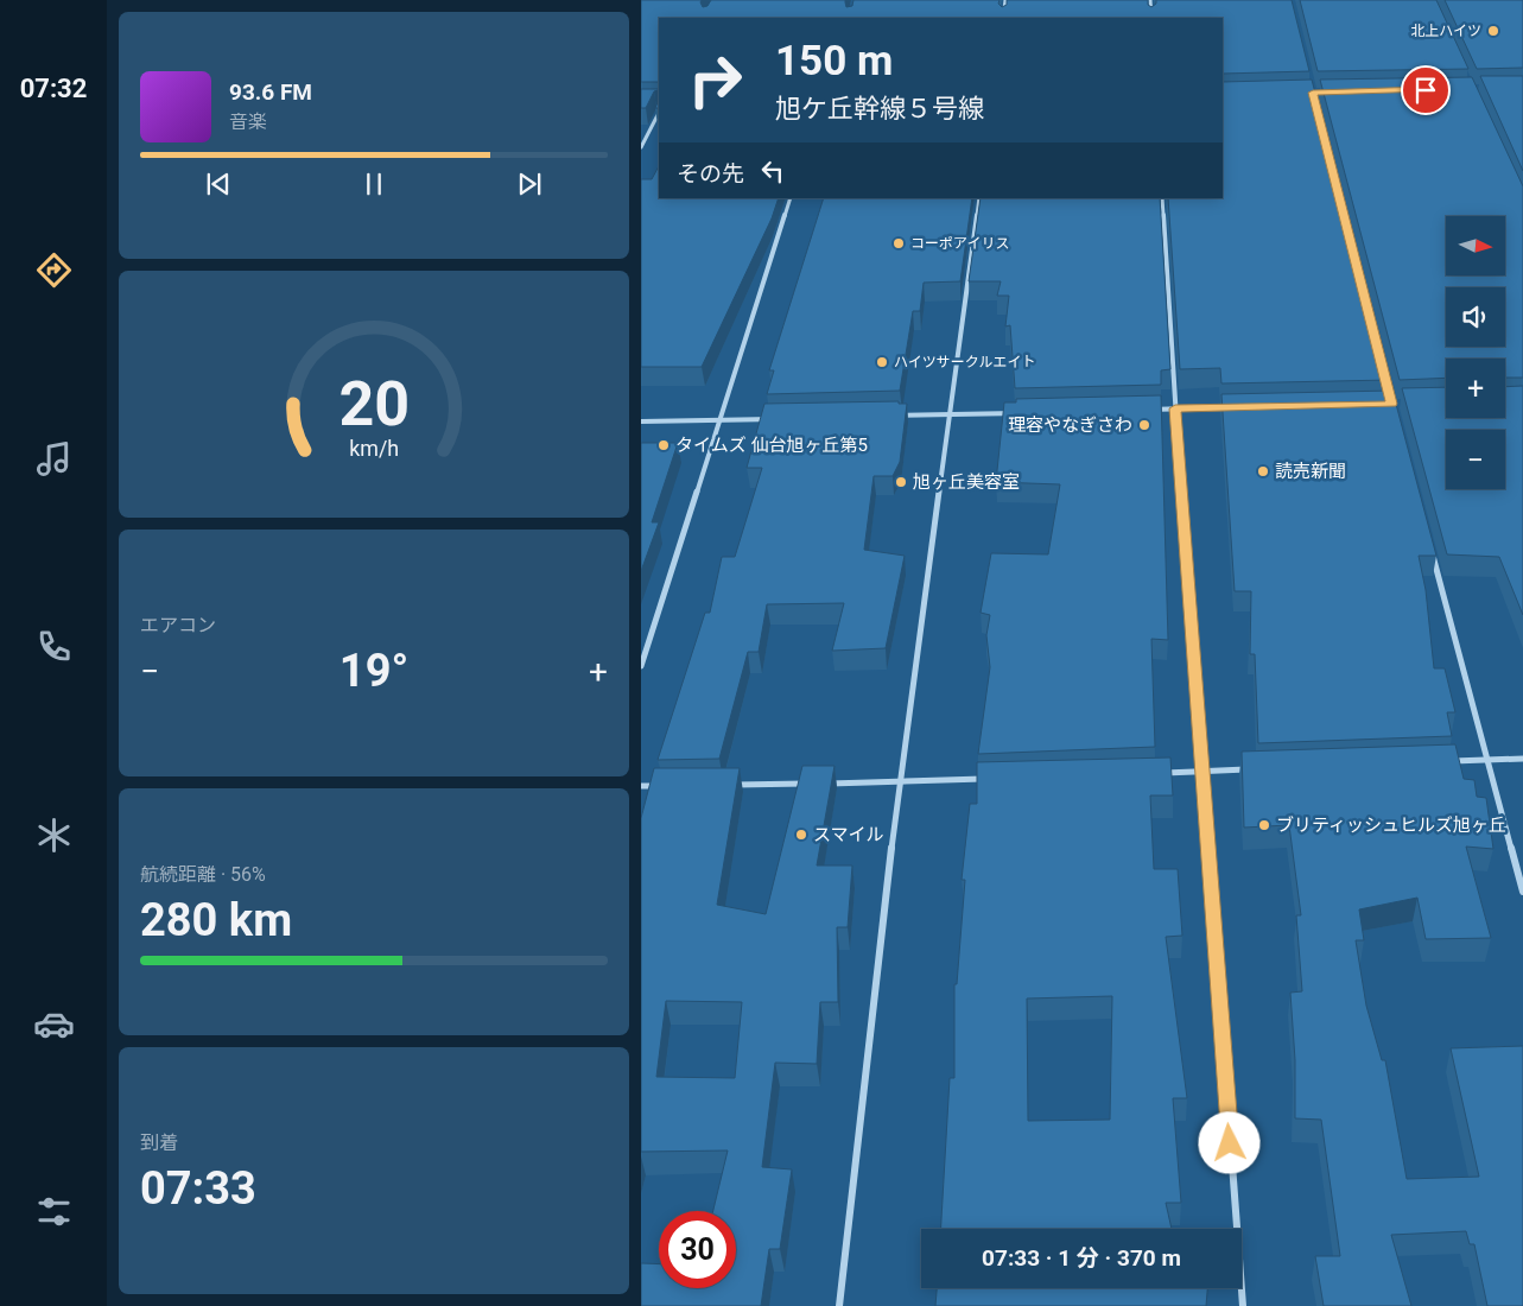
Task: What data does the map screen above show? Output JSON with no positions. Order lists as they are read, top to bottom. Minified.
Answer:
{"places":["北上ハイツ","コーポアイリス","ハイツサークルエイト","理容やなぎさわ","タイムズ 仙台旭ヶ丘第5","読売新聞","旭ヶ丘美容室","ブリティッシュヒルズ旭ヶ丘","スマイル"],"north":"right","page":{"tabs":"07:32","turn":["150 m","旭ケ丘幹線５号線"],"song":["93.6 FM","音楽"],"then":"その先","map_buttons":["+","−"],"tile":["エアコン",["航続距離 · 56%","280 km"],["到着","07:33"]],"heat":["−","19°","+"],"limit":"30","trip":"07:33 · 1 分 · 370 m","gauge":["20","km/h"]}}
